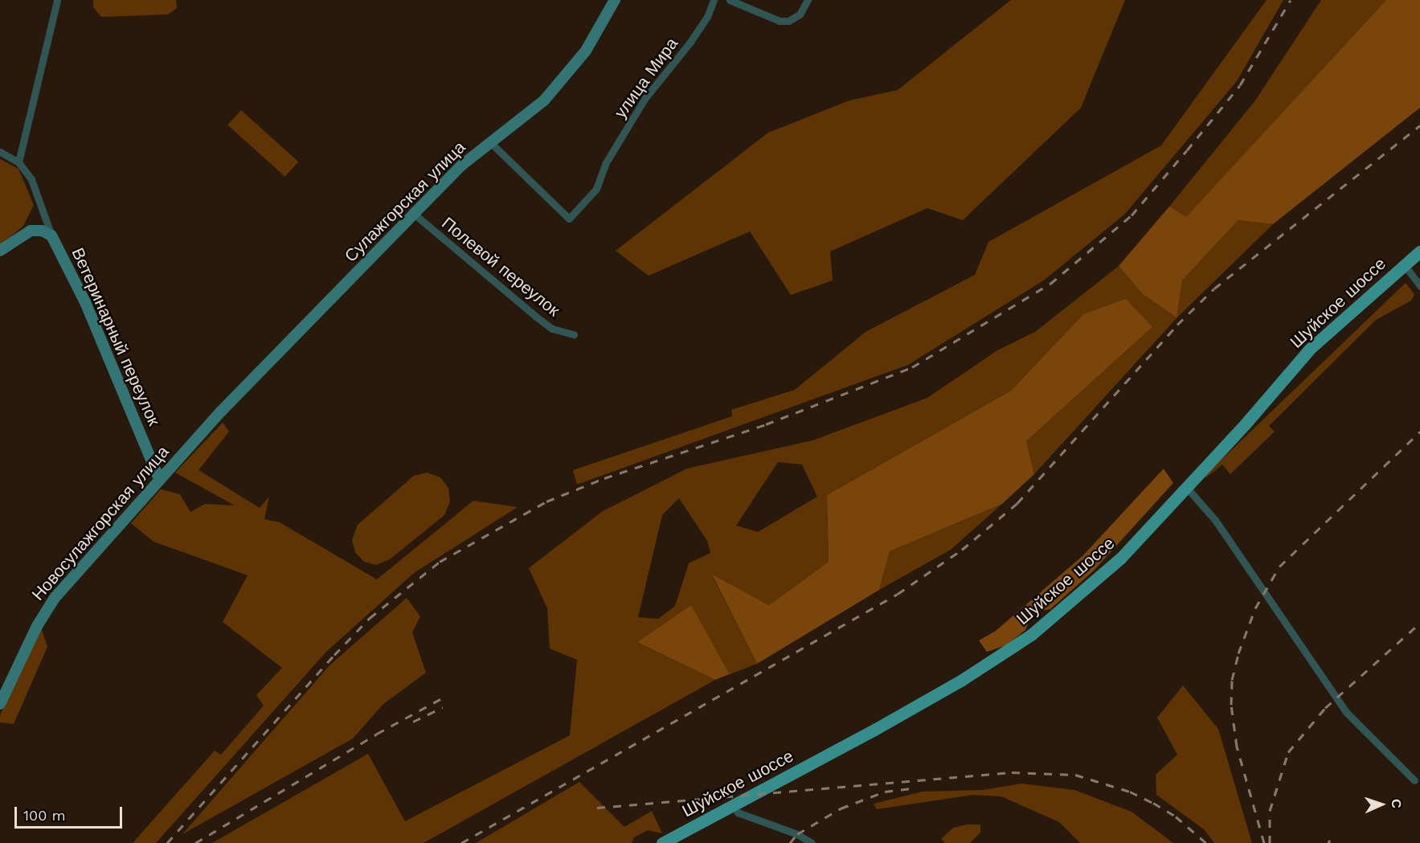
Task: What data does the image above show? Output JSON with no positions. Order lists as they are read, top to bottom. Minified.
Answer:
{"streets":{"main road":["Сулажгорская улица","Шуйское шоссе","Ветеринарный переулок","Новосулажгорская улица"],"street":["улица Мира","Полевой переулок"]},"crossings":[["улица Мира","Сулажгорская улица"],["Сулажгорская улица","Полевой переулок"],["Сулажгорская улица","Новосулажгорская улица"],["Ветеринарный переулок","Новосулажгорская улица"]],"scale_bar":"100 m","north":"right"}
